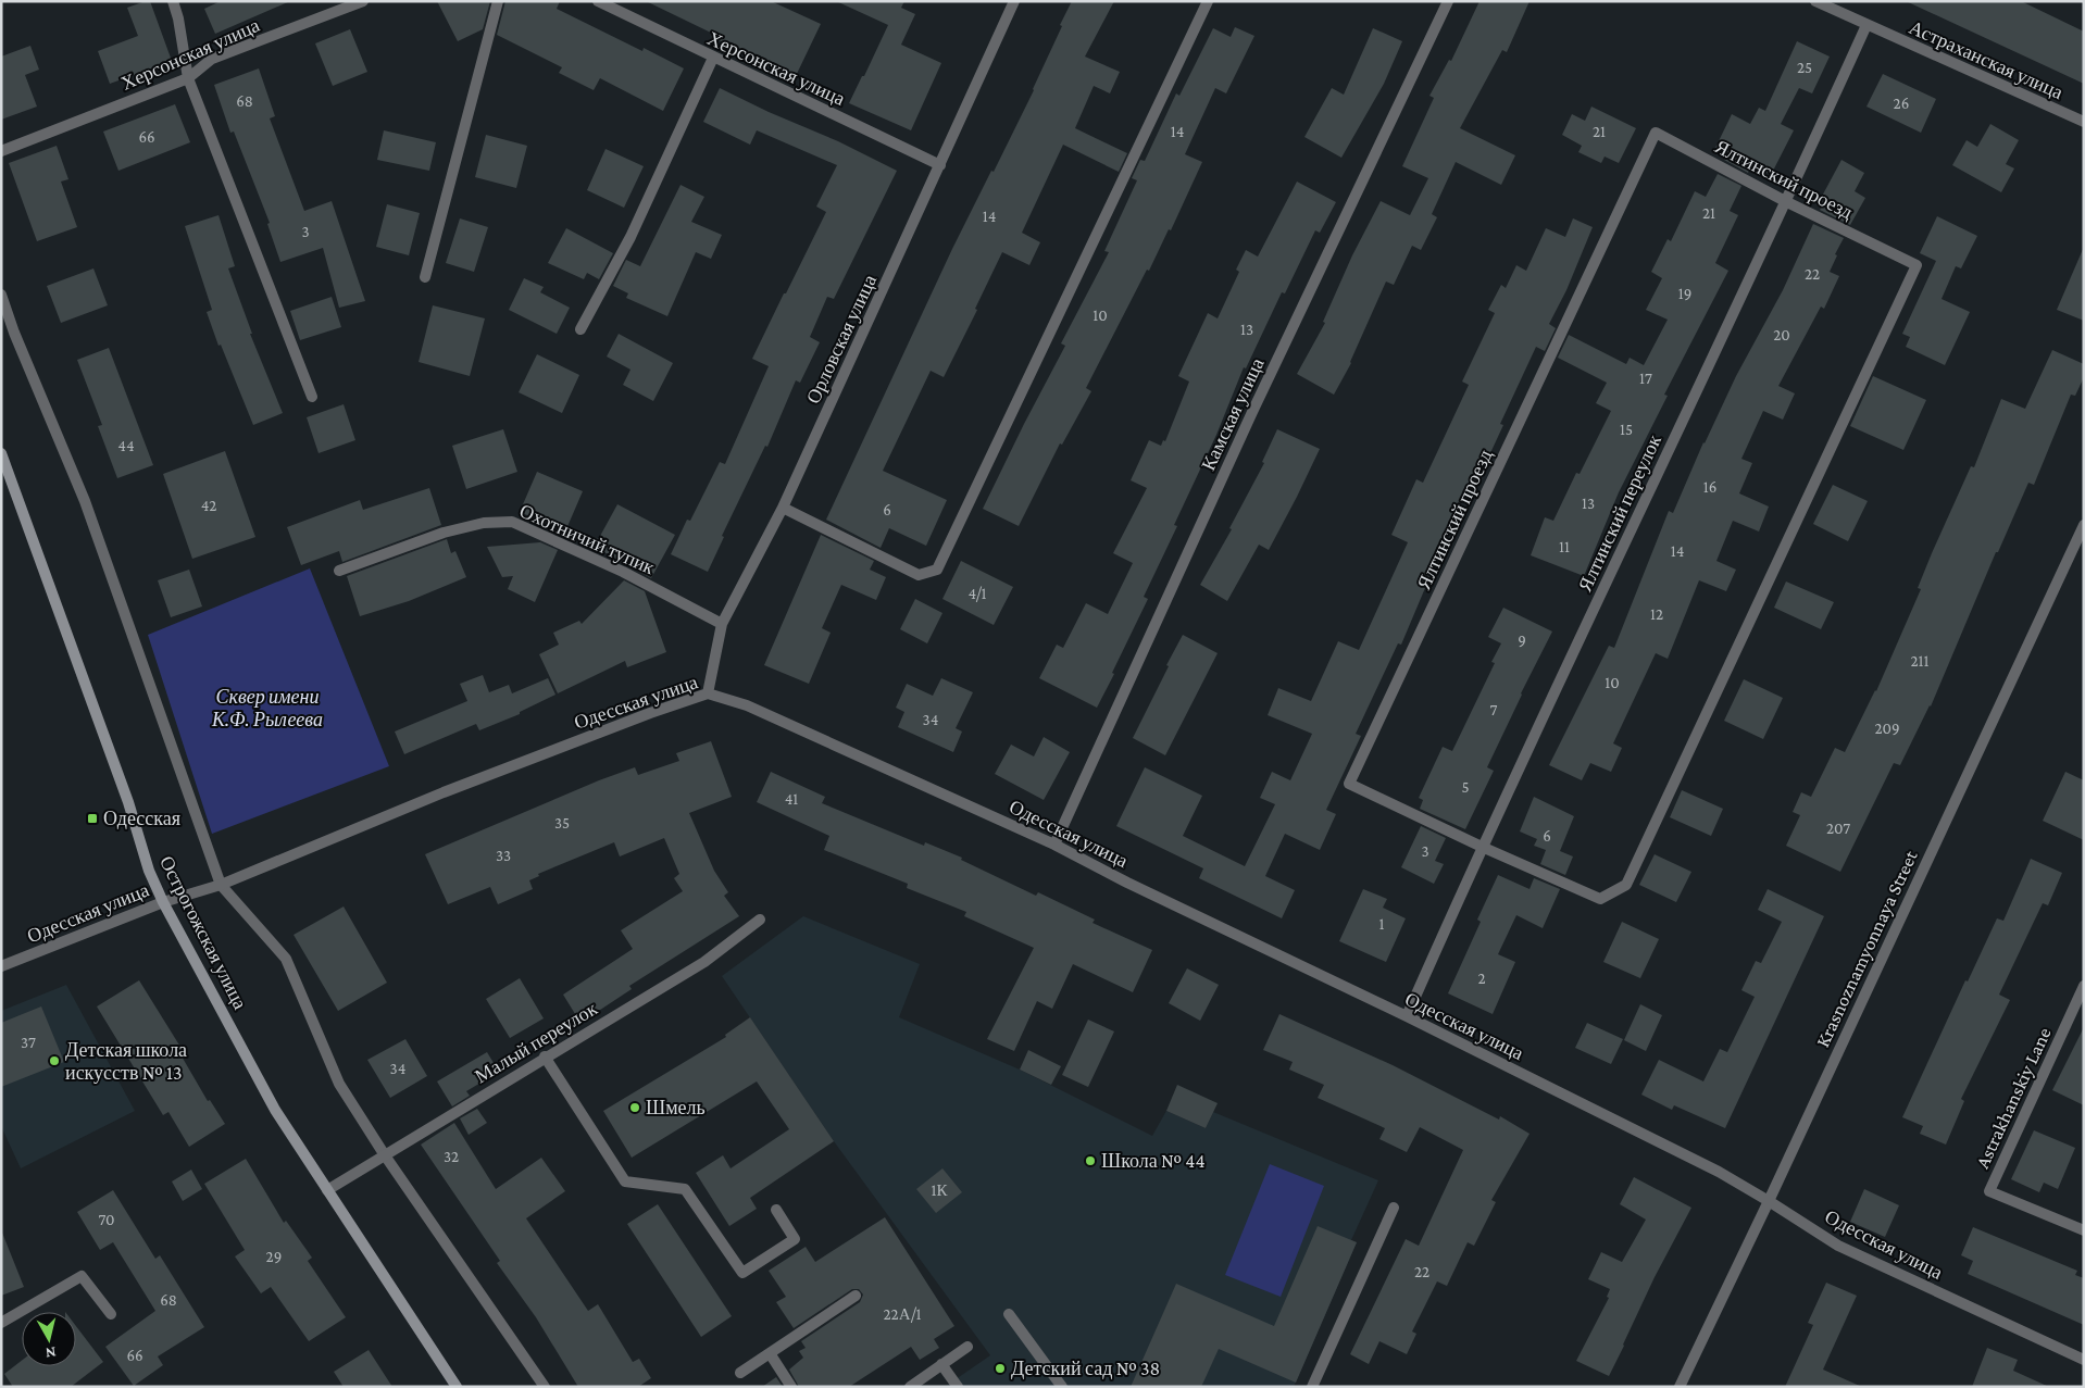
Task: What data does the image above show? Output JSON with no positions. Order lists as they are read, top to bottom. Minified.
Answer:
{"streets":{"street":["Херсонская улица","Астраханская улица","Ялтинский проезд","Орловская улица","Камская улица","Ялтинский переулок","Охотничий тупик","Одесская улица","Острогожская улица","Krasnoznamyonnaya Street","Малый переулок","Astrakhanskiy Lane"]},"crossings":[["Херсонская улица","Орловская улица"],["Астраханская улица","Ялтинский переулок"],["Ялтинский проезд","Ялтинский переулок"],["Орловская улица","Охотничий тупик"],["Орловская улица","Одесская улица"],["Камская улица","Одесская улица"],["Ялтинский переулок","Одесская улица"],["Одесская улица","Острогожская улица"],["Одесская улица","Krasnoznamyonnaya Street"],["Острогожская улица","Малый переулок"]],"parks":["Сквер имени К.Ф. Рылеева"],"places":{"transit":["Одесская"],"other":["Детская школа искусств № 13","Шмель","Школа № 44","Детский сад № 38"]},"house_numbers":["25","68","26","14","21","66","21","14","3","22","19","10","13","20","17","15","44","16","13","42","6","11","14","4/1","12","9","211","10","7","34","209","5","41","35","207","6","3","33","1","2","37","34","32","1К","70","29","22","68","22А/1","66"],"north":"bottom"}
